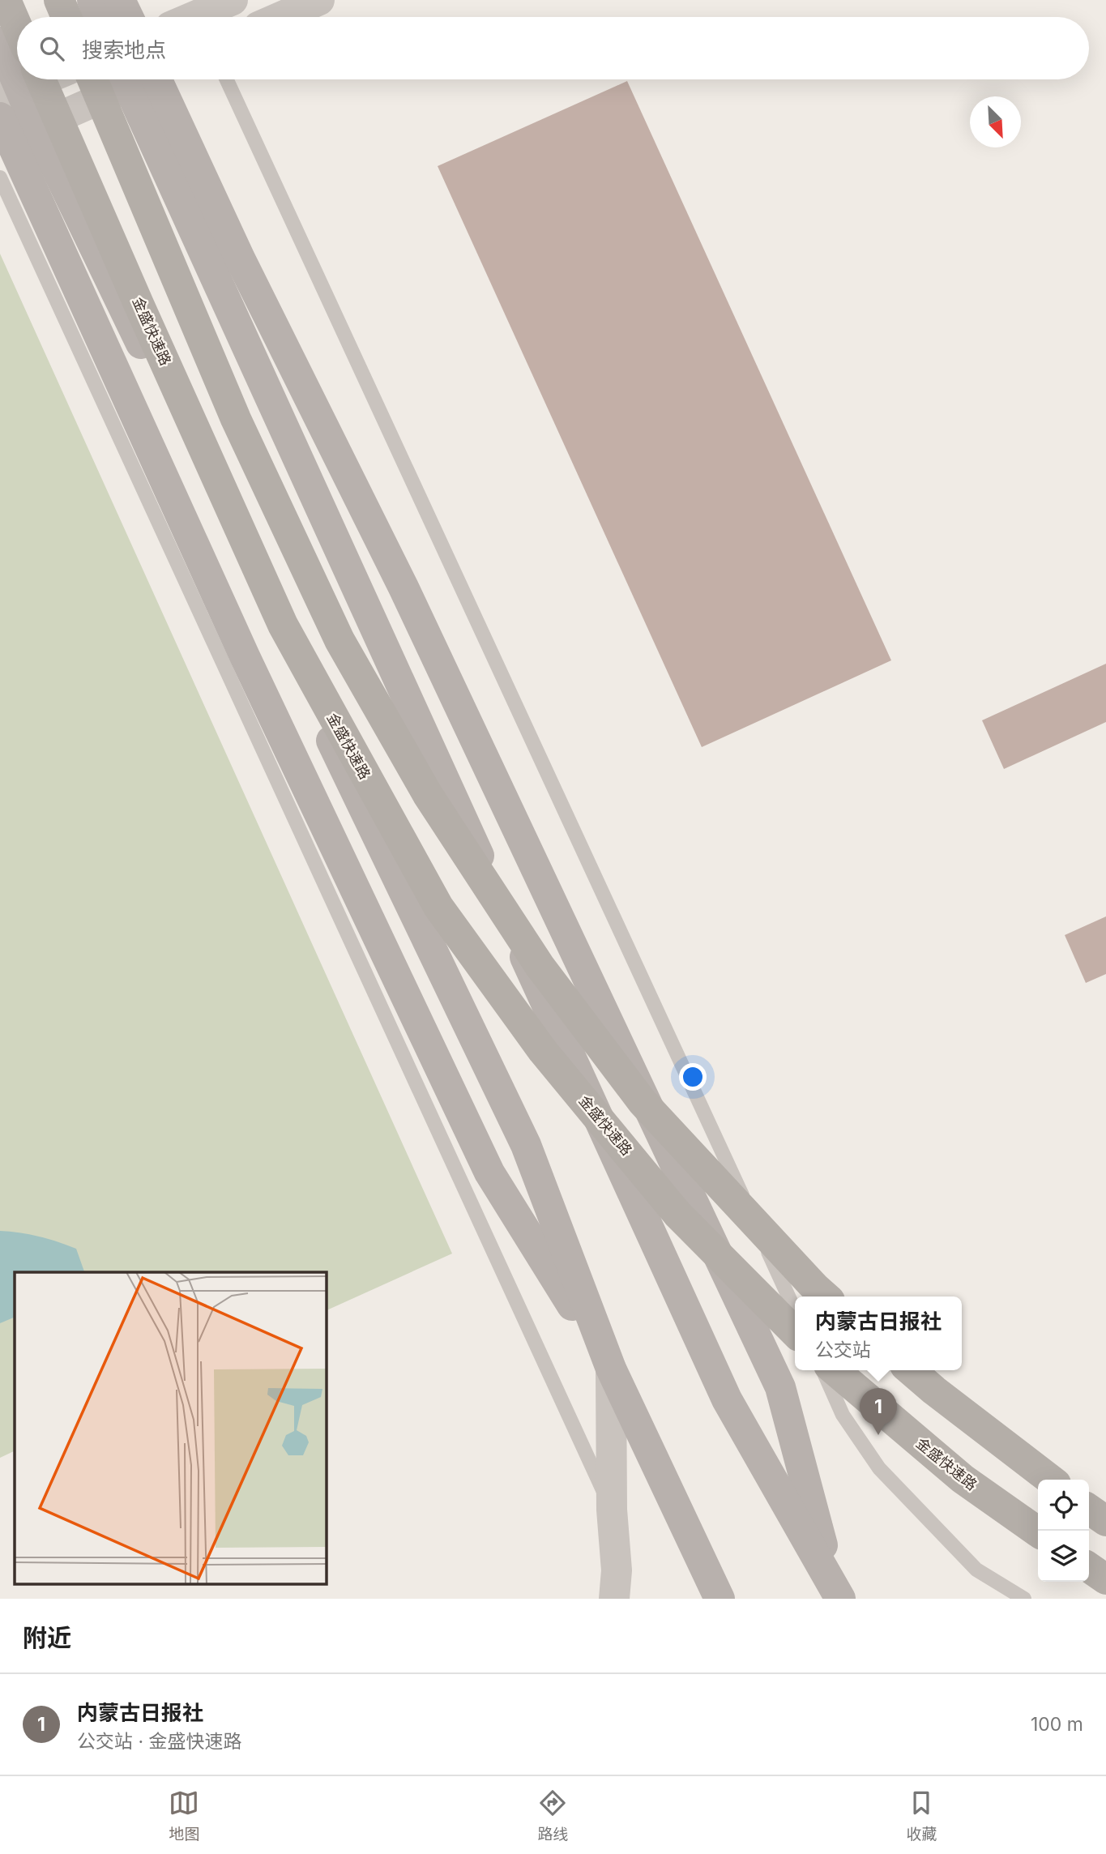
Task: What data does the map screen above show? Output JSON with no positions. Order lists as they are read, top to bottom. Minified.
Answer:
{"streets":{"highway":["金盛快速路"]},"north":"bottom right","page":{"search":"搜索地点","popup":["内蒙古日报社","公交站"],"pins":"1","heading":"附近","list":[{"mark":"1","name":"内蒙古日报社","note":"公交站 · 金盛快速路","value":"100 m"}],"nav":["地图","路线","收藏"]}}
